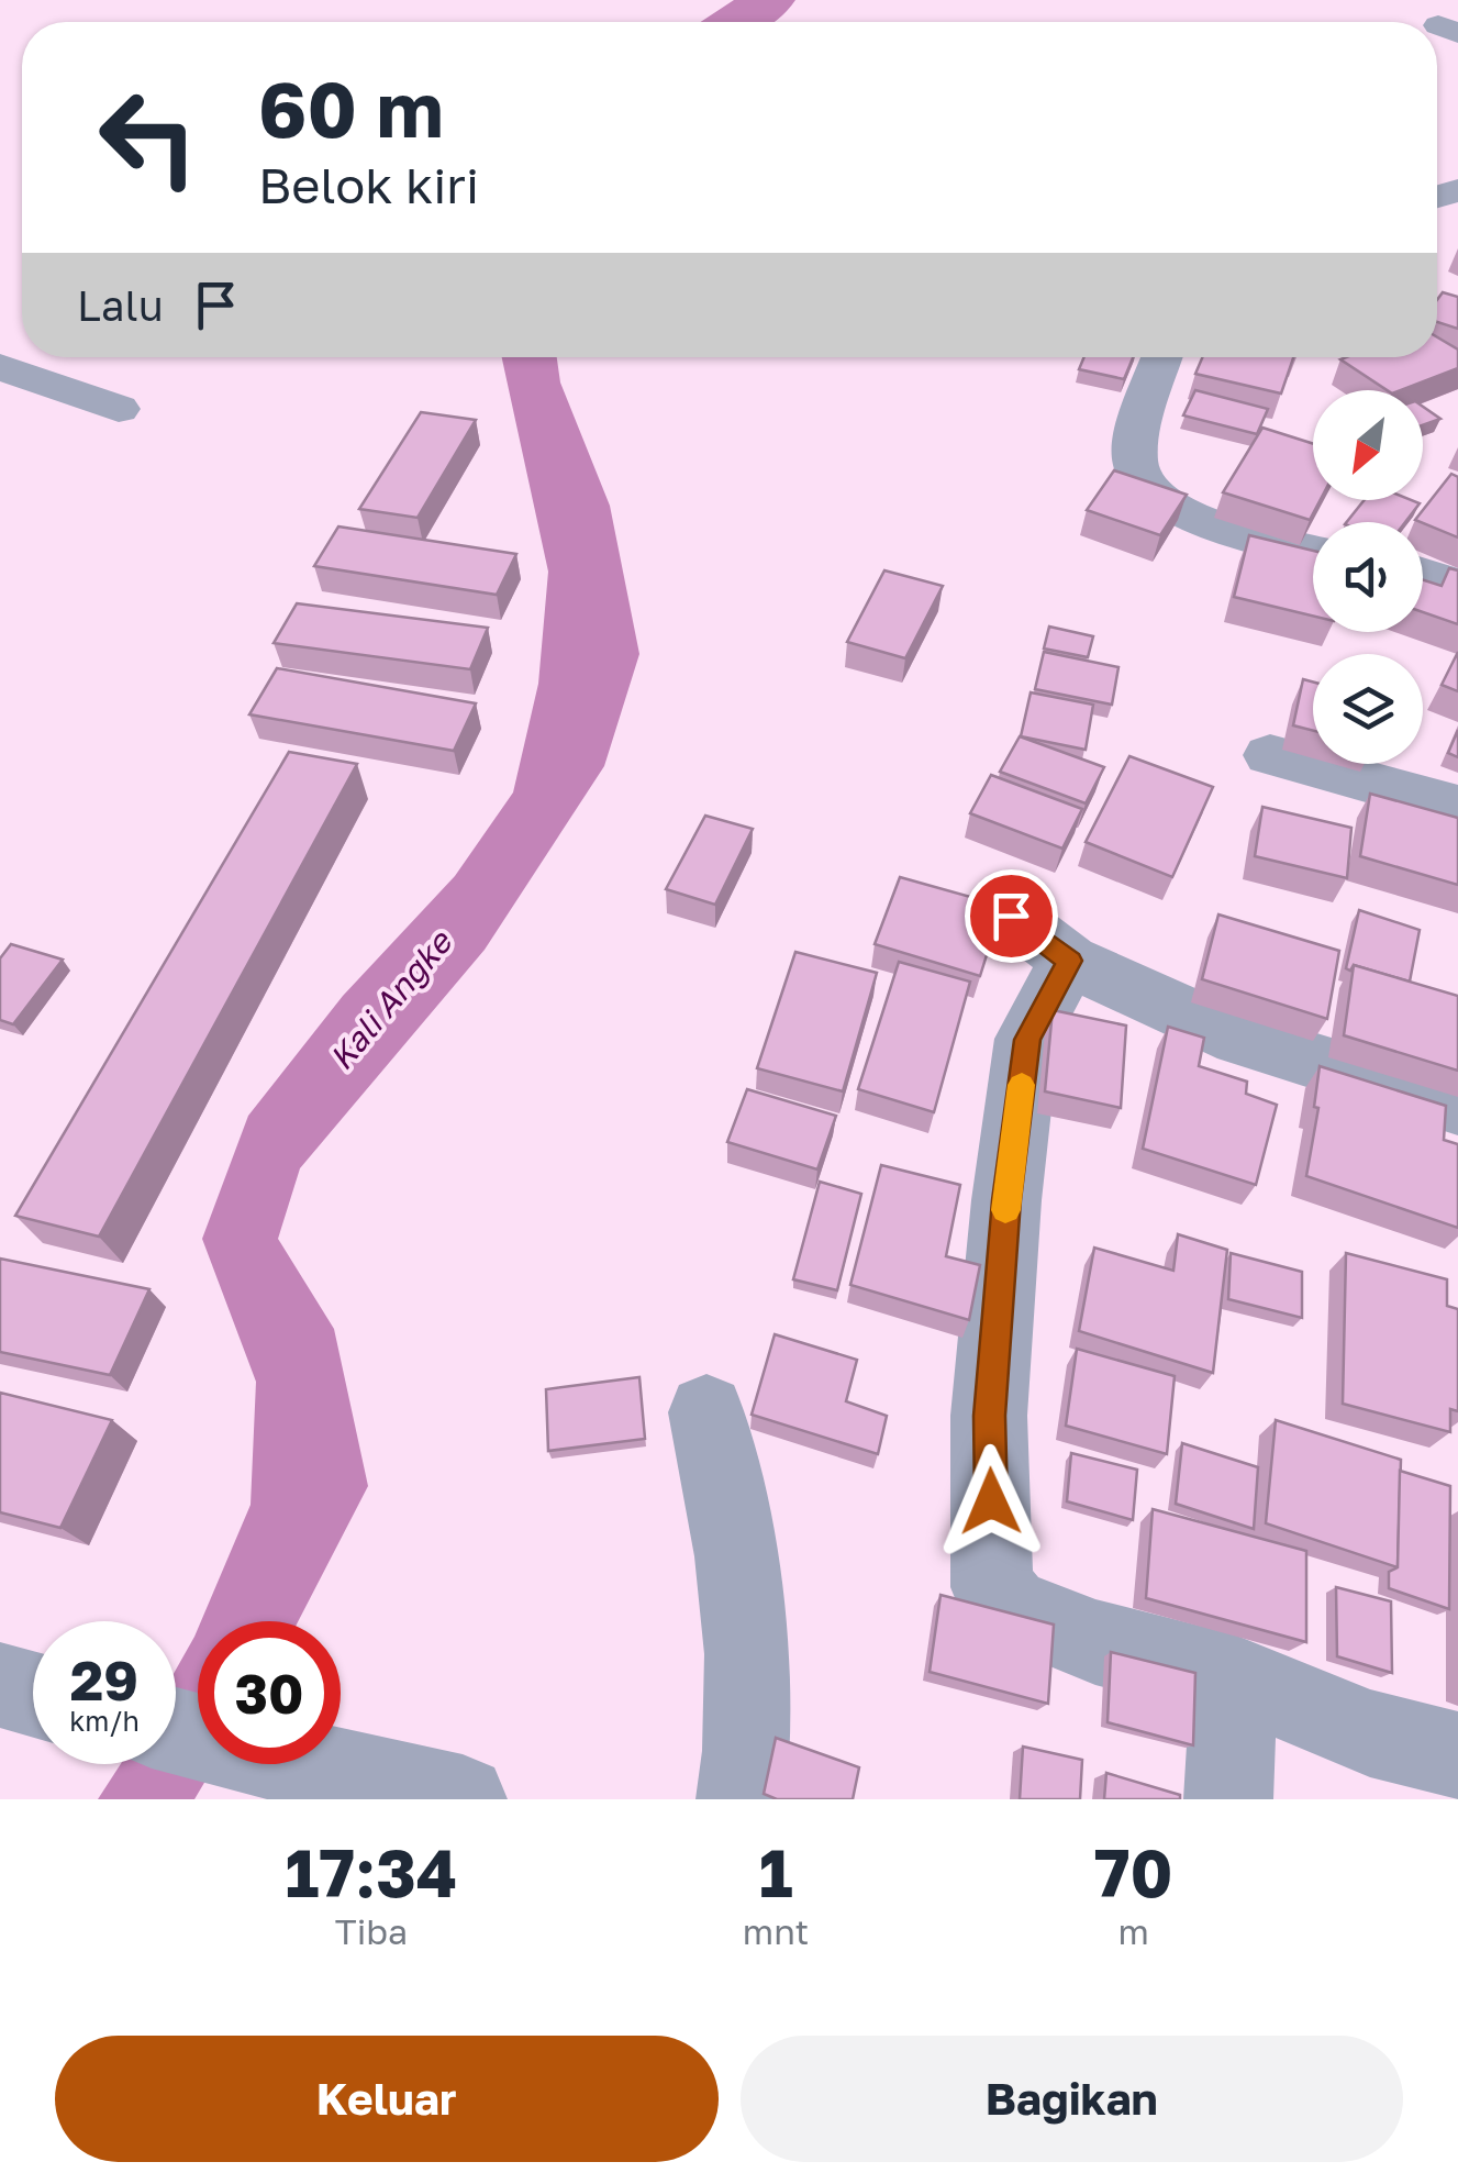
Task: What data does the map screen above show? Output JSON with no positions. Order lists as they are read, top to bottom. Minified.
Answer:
{"water":["Kali Angke"],"north":"bottom left","page":{"turn":["60 m","Belok kiri"],"then":"Lalu","speed":"29 km/h","limit":"30","eta":["17:34","Tiba","1","mnt","70","m"],"buttons":["Keluar","Bagikan"]}}
